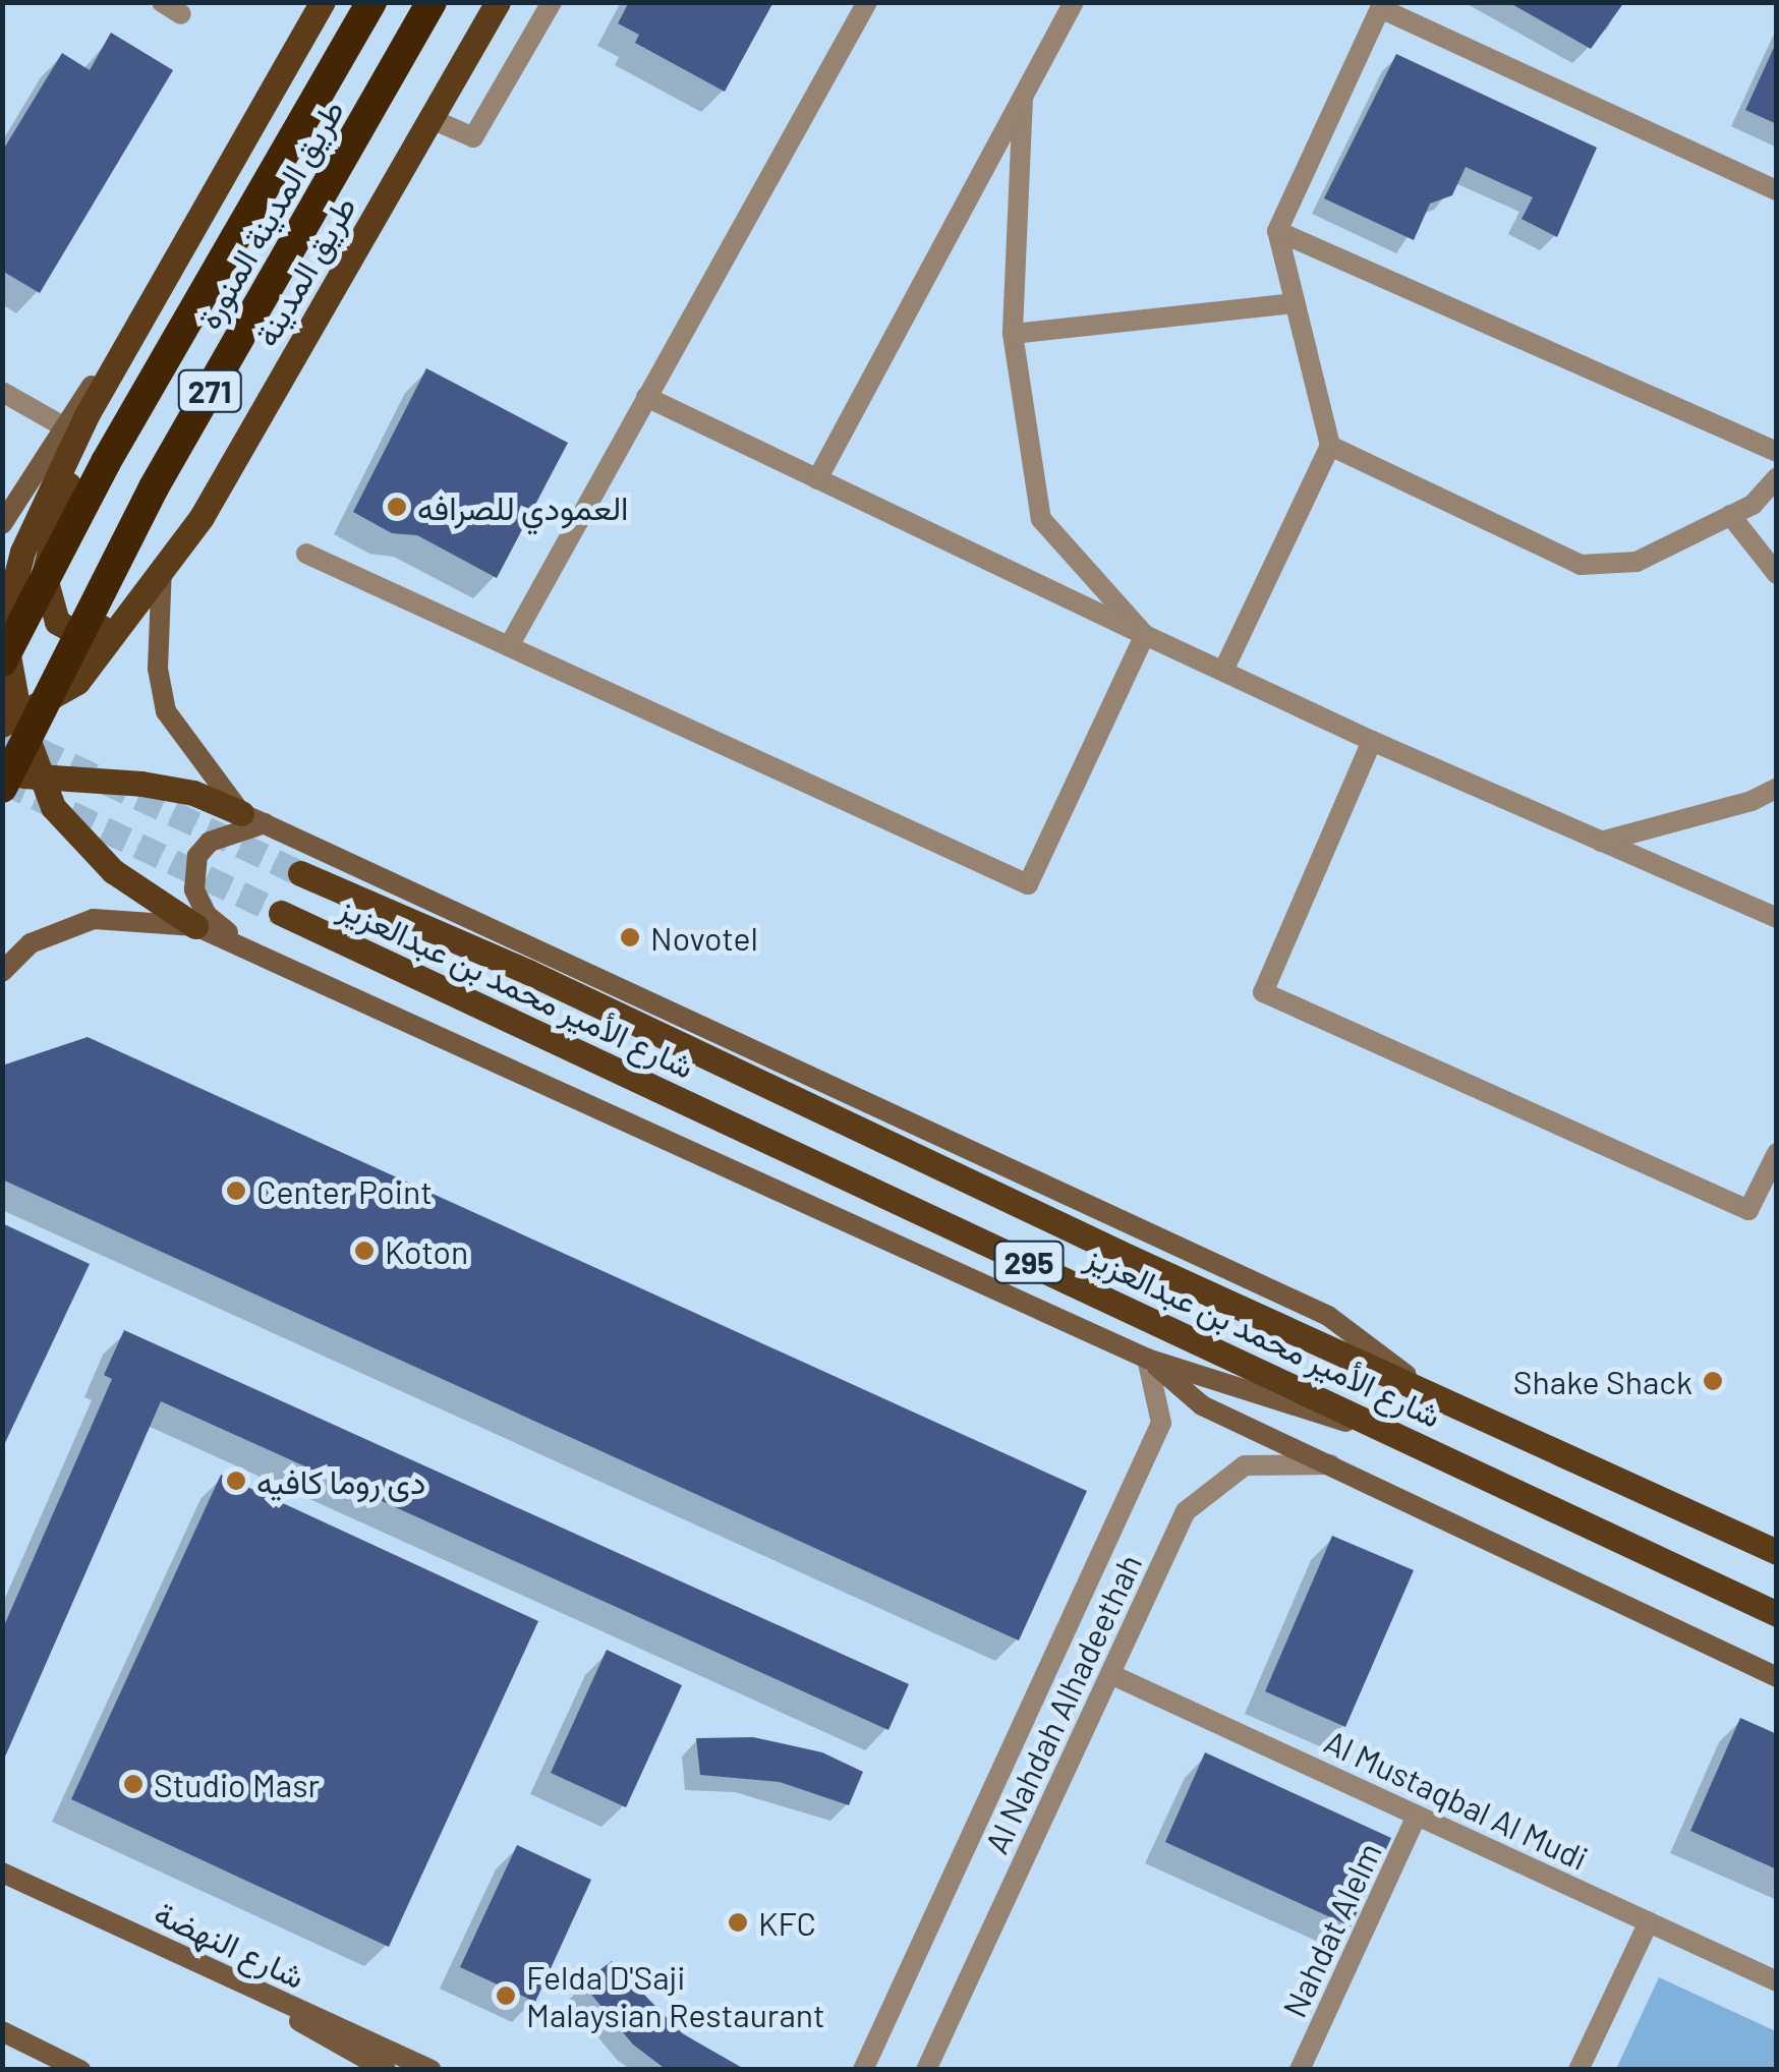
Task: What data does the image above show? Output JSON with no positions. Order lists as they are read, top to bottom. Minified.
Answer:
{"streets":{"highway":["طريق المدينة المنورة","271"],"main road":["طريق المدينة","شارع الأمير محمد بن عبدالعزيز","295","شارع النهضة"],"street":["Al Nahdah Alhadeethah","Al Mustaqbal Al Mudi","Nahdat Alelm"]},"crossings":[["Al Nahdah Alhadeethah","Al Mustaqbal Al Mudi"],["Al Mustaqbal Al Mudi","Nahdat Alelm"]],"places":["العمودي للصرافه","Novotel","Center Point","Koton","Shake Shack","دى روما كافيه","Studio Masr","KFC","Felda D'Saji Malaysian Restaurant"]}
